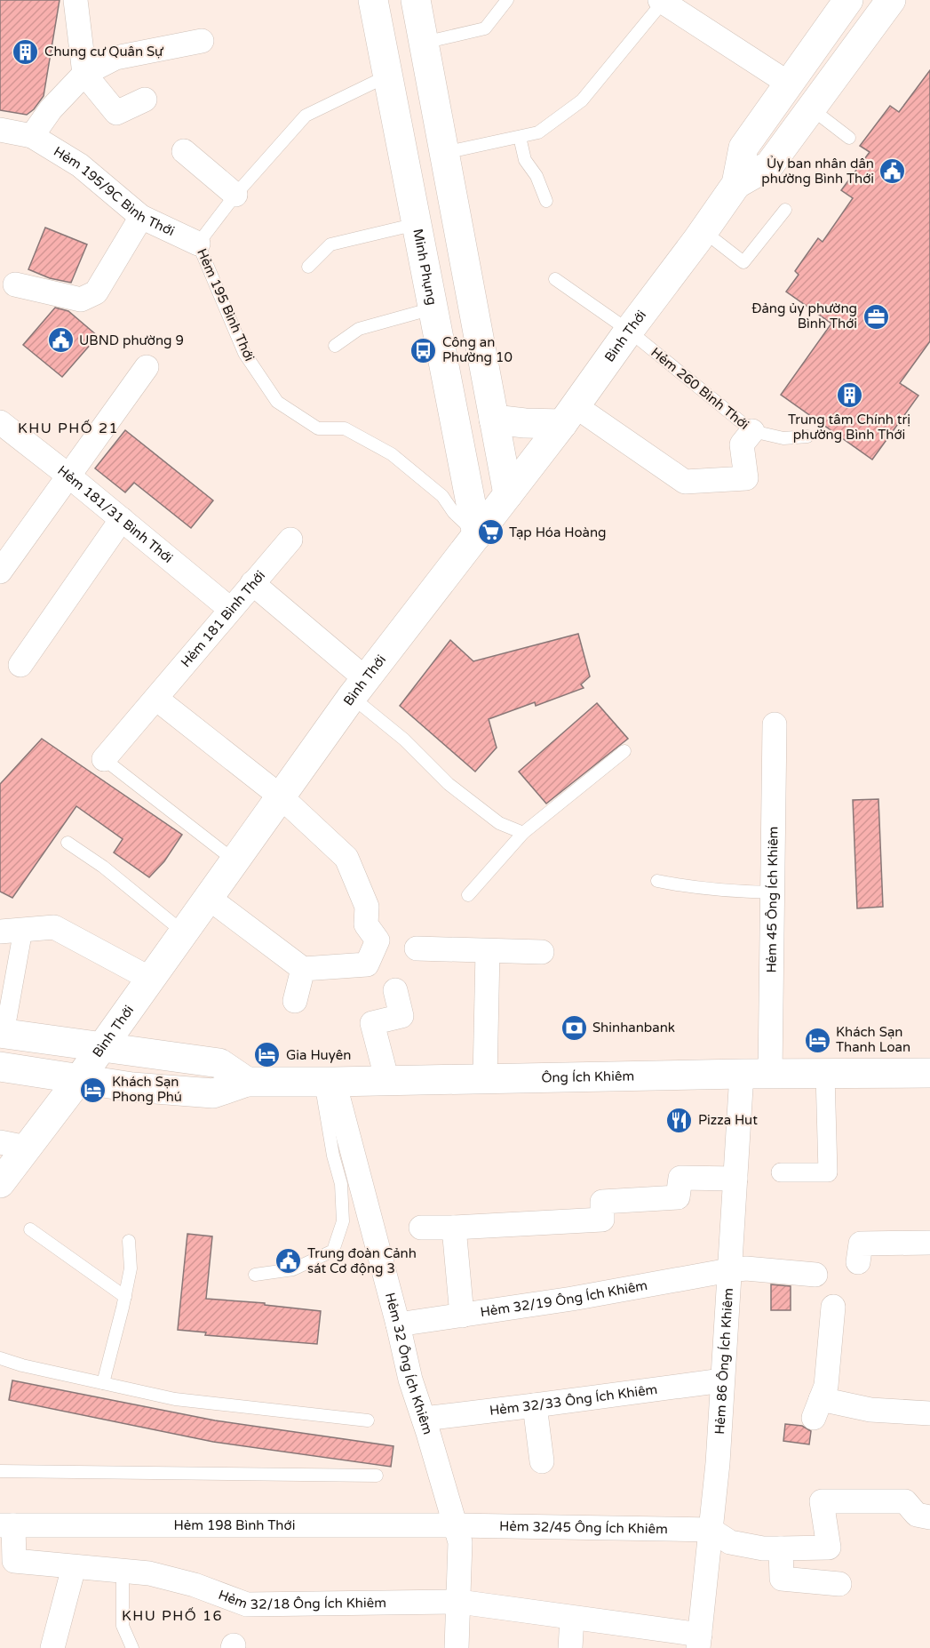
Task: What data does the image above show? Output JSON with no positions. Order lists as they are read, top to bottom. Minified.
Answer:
{"streets":{"main road":["Minh Phụng","Bình Thới","Ông Ích Khiêm"],"street":["Hẻm 195/9C Bình Thới","Hẻm 181/31 Bình Thới","Hẻm 181 Bình Thới","Hẻm 45 Ông Ích Khiêm","Hẻm 32/19 Ông Ích Khiêm","Hẻm 86 Ông Ích Khiêm","Hẻm 32 Ông Ích Khiêm","Hẻm 32/33 Ông Ích Khiêm","Hẻm 198 Bình Thới","Hẻm 32/45 Ông Ích Khiêm","Hẻm 32/18 Ông Ích Khiêm"],"lane":["Hẻm 195 Bình Thới","Hẻm 260 Bình Thới"]},"crossings":[["Hẻm 195/9C Bình Thới","Hẻm 195 Bình Thới"],["Minh Phụng","Hẻm 195 Bình Thới"],["Minh Phụng","Bình Thới"],["Hẻm 195 Bình Thới","Bình Thới"],["Bình Thới","Hẻm 260 Bình Thới"],["Bình Thới","Ông Ích Khiêm"],["Hẻm 181/31 Bình Thới","Hẻm 181 Bình Thới"],["Hẻm 45 Ông Ích Khiêm","Ông Ích Khiêm"],["Ông Ích Khiêm","Hẻm 86 Ông Ích Khiêm"],["Ông Ích Khiêm","Hẻm 32 Ông Ích Khiêm"],["Hẻm 32/19 Ông Ích Khiêm","Hẻm 86 Ông Ích Khiêm"],["Hẻm 32/19 Ông Ích Khiêm","Hẻm 32 Ông Ích Khiêm"],["Hẻm 86 Ông Ích Khiêm","Hẻm 32/33 Ông Ích Khiêm"],["Hẻm 86 Ông Ích Khiêm","Hẻm 32/45 Ông Ích Khiêm"],["Hẻm 86 Ông Ích Khiêm","Hẻm 32/18 Ông Ích Khiêm"],["Hẻm 32 Ông Ích Khiêm","Hẻm 32/33 Ông Ích Khiêm"],["Hẻm 32 Ông Ích Khiêm","Hẻm 198 Bình Thới"],["Hẻm 32 Ông Ích Khiêm","Hẻm 32/45 Ông Ích Khiêm"],["Hẻm 32 Ông Ích Khiêm","Hẻm 32/18 Ông Ích Khiêm"],["Hẻm 198 Bình Thới","Hẻm 32/45 Ông Ích Khiêm"],["Hẻm 198 Bình Thới","Hẻm 32/18 Ông Ích Khiêm"]],"districts":["KHU PHỐ 21","KHU PHỐ 16"],"places":{"building":["Chung cư Quân Sự","Trung tâm Chính trị phường Bình Thới"],"public building":["Ủy ban nhân dân phường Bình Thới","UBND phường 9","Trung đoàn Cảnh sát Cơ động 3"],"office":["Đảng ủy phường Bình Thới"],"bus stop":["Công an Phường 10"],"supermarket":["Tạp Hóa Hoàng"],"bank":["Shinhanbank"],"hotel":["Khách Sạn Thanh Loan","Gia Huyên","Khách Sạn Phong Phú"],"restaurant":["Pizza Hut"]}}
